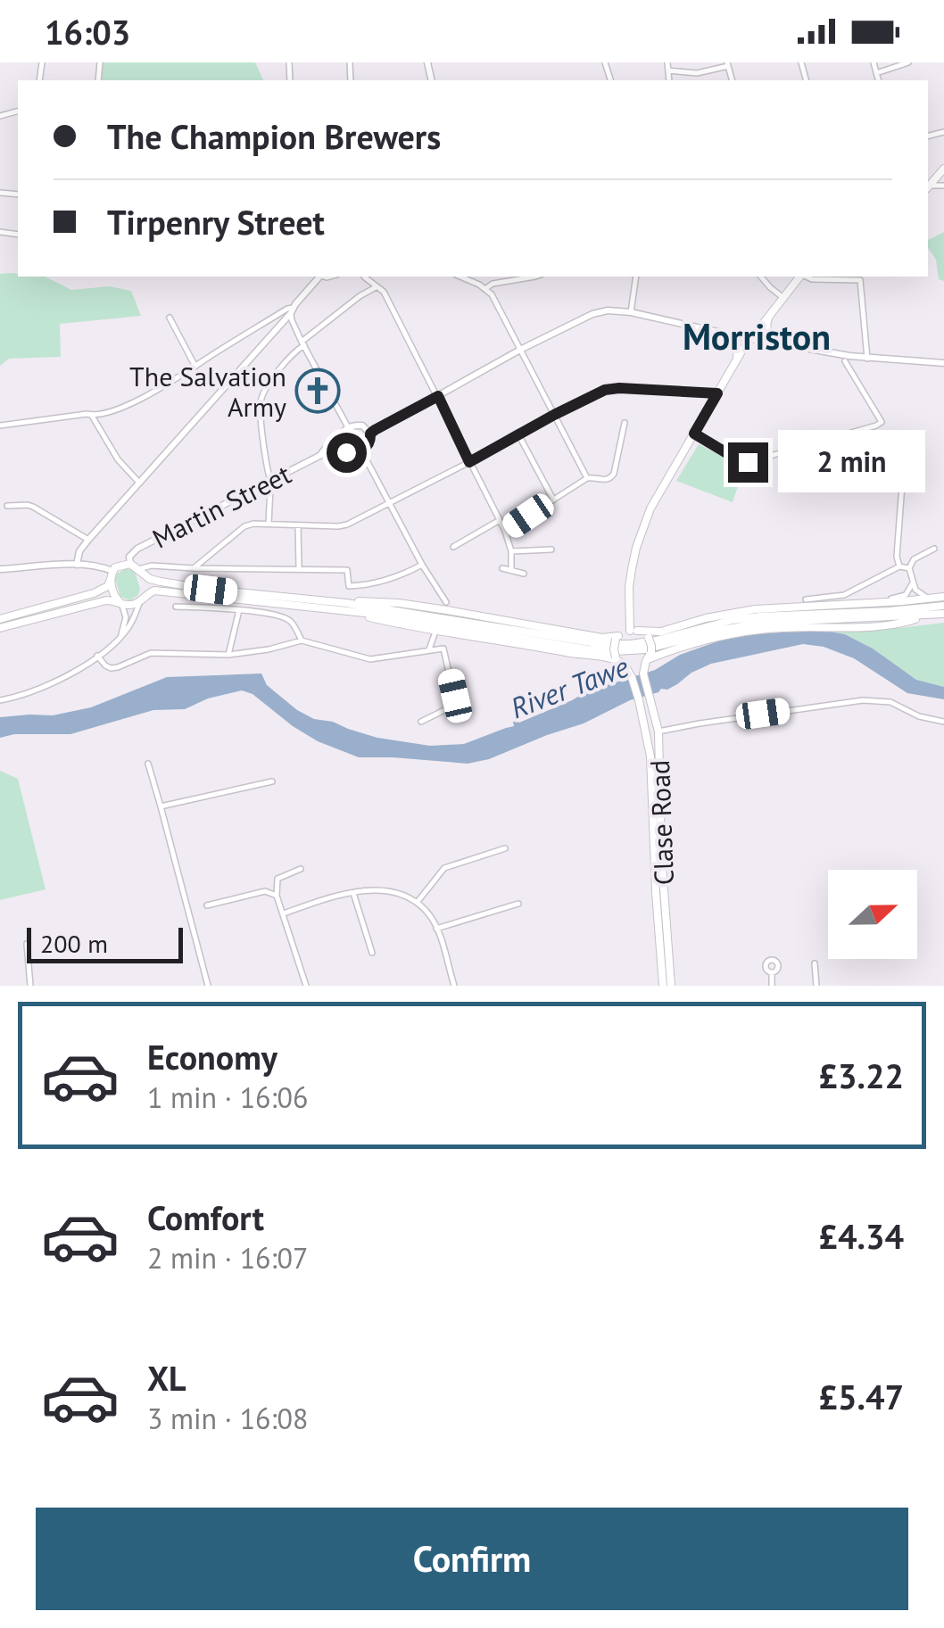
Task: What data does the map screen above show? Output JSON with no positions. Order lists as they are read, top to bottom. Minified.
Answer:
{"streets":{"main road":["Martin Street","Clase Road"]},"districts":["Morriston"],"water":["River Tawe"],"places":{"church":["The Salvation Army"]},"scale_bar":"200 m","north":"right","page":{"status":"16:03","banner":["The Champion Brewers","Tirpenry Street"],"bubble":"2 min","scale":"200 m","list":[{"name":"Economy","note":"1 min · 16:06","value":"£3.22"},{"name":"Comfort","note":"2 min · 16:07","value":"£4.34"},{"name":"XL","note":"3 min · 16:08","value":"£5.47"}],"buttons":"Confirm"}}
